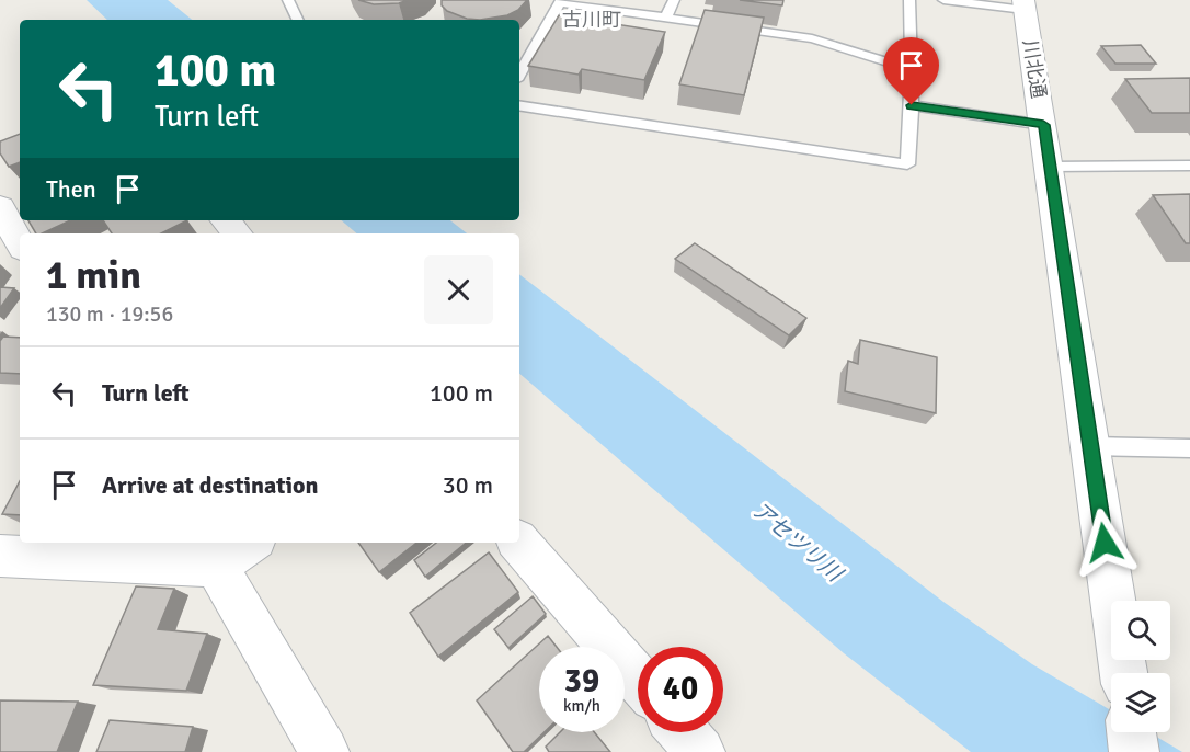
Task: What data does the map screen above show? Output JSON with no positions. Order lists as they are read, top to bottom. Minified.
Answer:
{"streets":{"street":["川北通"]},"districts":["古川町"],"water":["アセツリ川"],"page":{"turn":["100 m","Turn left"],"then":"Then","heading":["1 min","130 m · 19:56"],"list":[{"name":"Turn left","value":"100 m"},{"name":"Arrive at destination","value":"30 m"}],"speed":"39 km/h","limit":"40"}}
